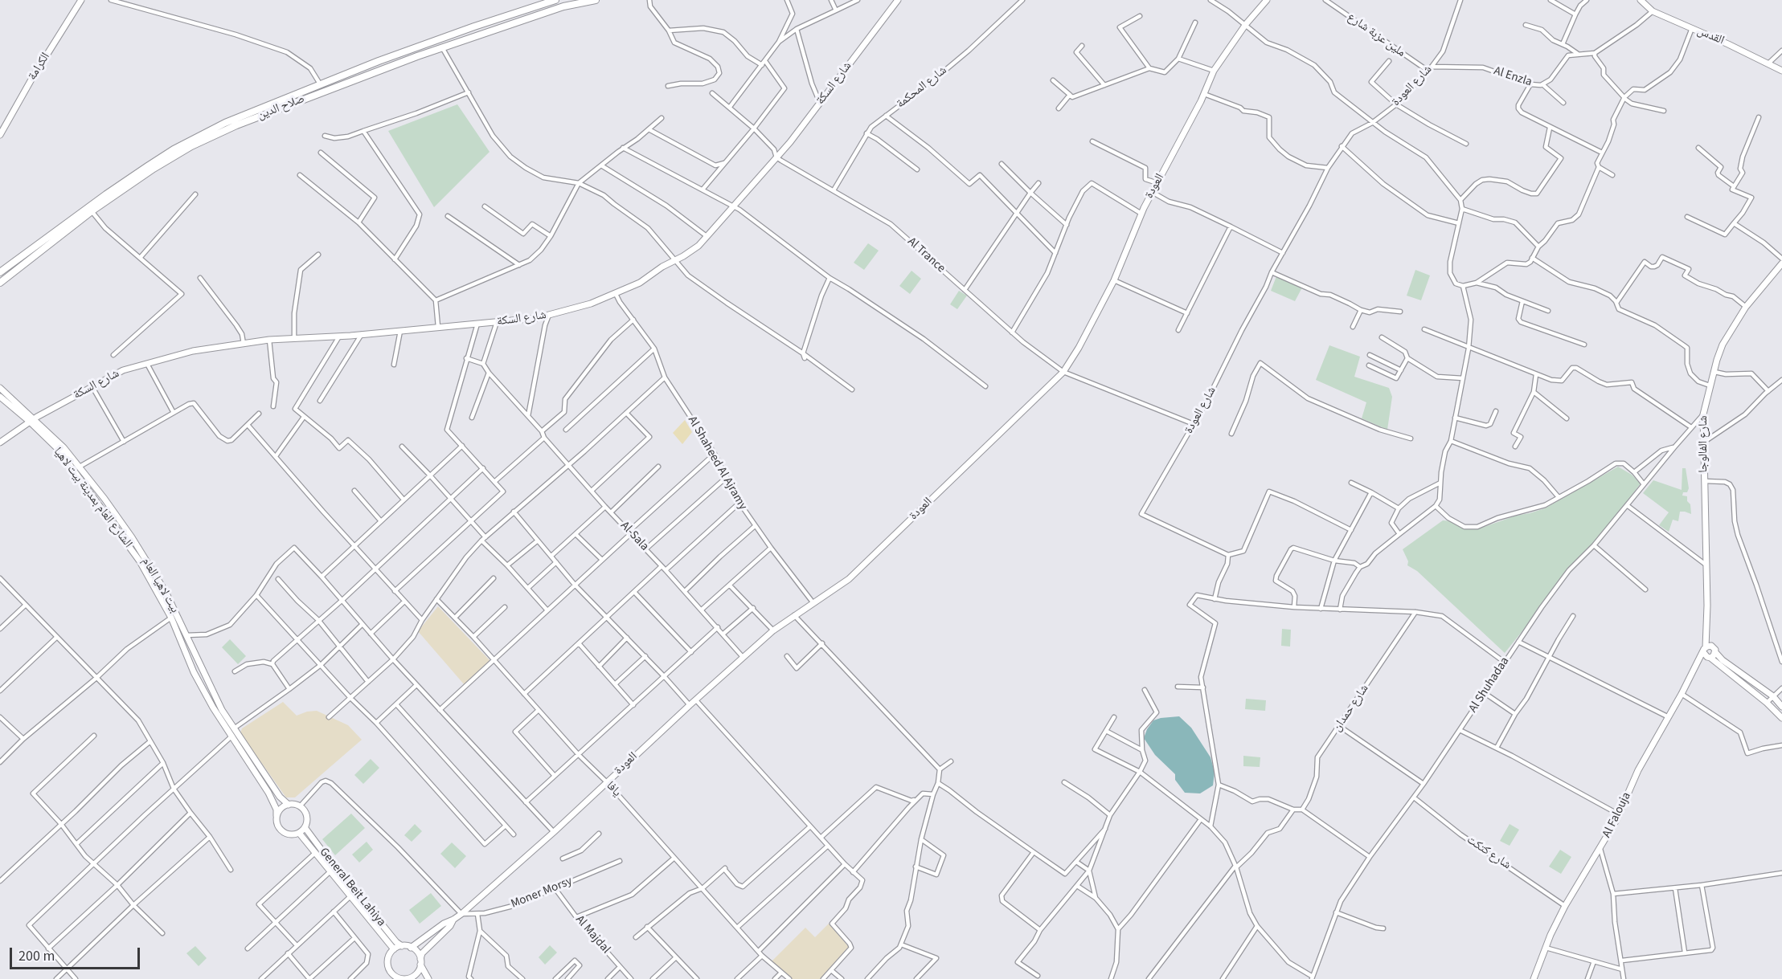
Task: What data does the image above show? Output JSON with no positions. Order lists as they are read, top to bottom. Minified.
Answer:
{"streets":{"highway":["صلاح الدين"],"main road":["القدس","الكرامة","شارع السكة","العودة","شارع الفالوجا","الشارع العام بمدينة بيت لاهيا","بيت لاهيا العام","Al Falouja","General Beit Lahiya"],"street":["ملين عزبة شارع","Al Enzla","شارع العودة","شارع المحكمة","Al Trance","Al Shaheed Al Ajramy","Al-Sala","Al Shuhadaa","شارع حمدان","يافا","شارع كتكت","Moner Morsy","Al Majdal"]},"crossings":[["ملين عزبة شارع","شارع العودة"],["القدس","Al Enzla"],["Al Enzla","شارع العودة"],["شارع السكة","Al Trance"],["شارع السكة","Al Shaheed Al Ajramy"],["شارع السكة","الشارع العام بمدينة بيت لاهيا"],["شارع السكة","بيت لاهيا العام"],["شارع العودة","Al Trance"],["شارع المحكمة","Al Trance"],["العودة","Al Trance"],["العودة","Al Shaheed Al Ajramy"],["العودة","Al-Sala"],["العودة","يافا"],["العودة","General Beit Lahiya"],["العودة","Moner Morsy"],["شارع الفالوجا","Al Shuhadaa"],["شارع الفالوجا","Al Falouja"],["الشارع العام بمدينة بيت لاهيا","بيت لاهيا العام"],["الشارع العام بمدينة بيت لاهيا","General Beit Lahiya"],["بيت لاهيا العام","General Beit Lahiya"],["Al Shuhadaa","شارع كتكت"],["Al Falouja","شارع كتكت"],["Moner Morsy","Al Majdal"]],"scale_bar":"200 m"}
